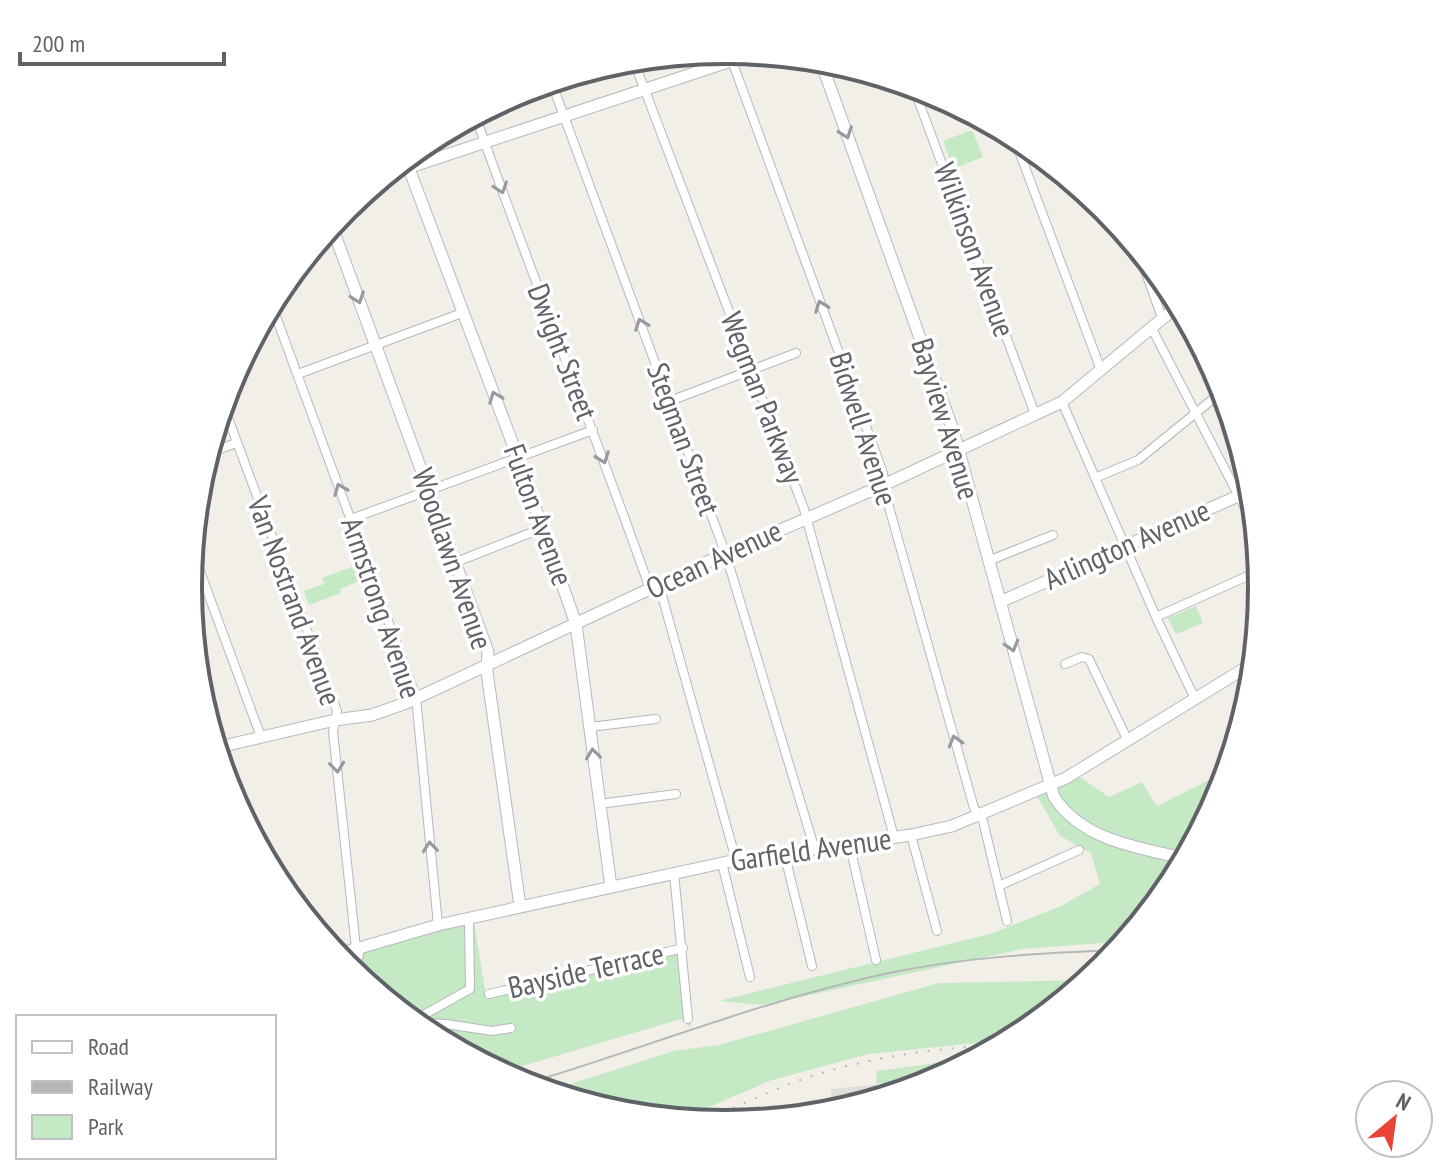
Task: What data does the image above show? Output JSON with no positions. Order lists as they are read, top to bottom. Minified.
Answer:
{"streets":{"street":["Wilkinson Avenue","Dwight Street","Wegman Parkway","Bayview Avenue","Bidwell Avenue","Stegman Street","Fulton Avenue","Arlington Avenue","Woodlawn Avenue","Ocean Avenue","Van Nostrand Avenue","Armstrong Avenue","Garfield Avenue","Bayside Terrace"]},"crossings":[["Wilkinson Avenue","Ocean Avenue"],["Dwight Street","Ocean Avenue"],["Dwight Street","Garfield Avenue"],["Wegman Parkway","Ocean Avenue"],["Wegman Parkway","Garfield Avenue"],["Bayview Avenue","Arlington Avenue"],["Bayview Avenue","Ocean Avenue"],["Bayview Avenue","Garfield Avenue"],["Bidwell Avenue","Ocean Avenue"],["Bidwell Avenue","Garfield Avenue"],["Stegman Street","Ocean Avenue"],["Stegman Street","Garfield Avenue"],["Fulton Avenue","Ocean Avenue"],["Fulton Avenue","Garfield Avenue"],["Woodlawn Avenue","Ocean Avenue"],["Woodlawn Avenue","Garfield Avenue"],["Ocean Avenue","Van Nostrand Avenue"],["Ocean Avenue","Armstrong Avenue"],["Van Nostrand Avenue","Garfield Avenue"],["Armstrong Avenue","Garfield Avenue"]],"one_way":["Dwight Street","Bayview Avenue","Bidwell Avenue","Stegman Street","Van Nostrand Avenue","Armstrong Avenue"],"legend":["Road","Railway","Park"],"scale_bar":"200 m","north":"top right"}
